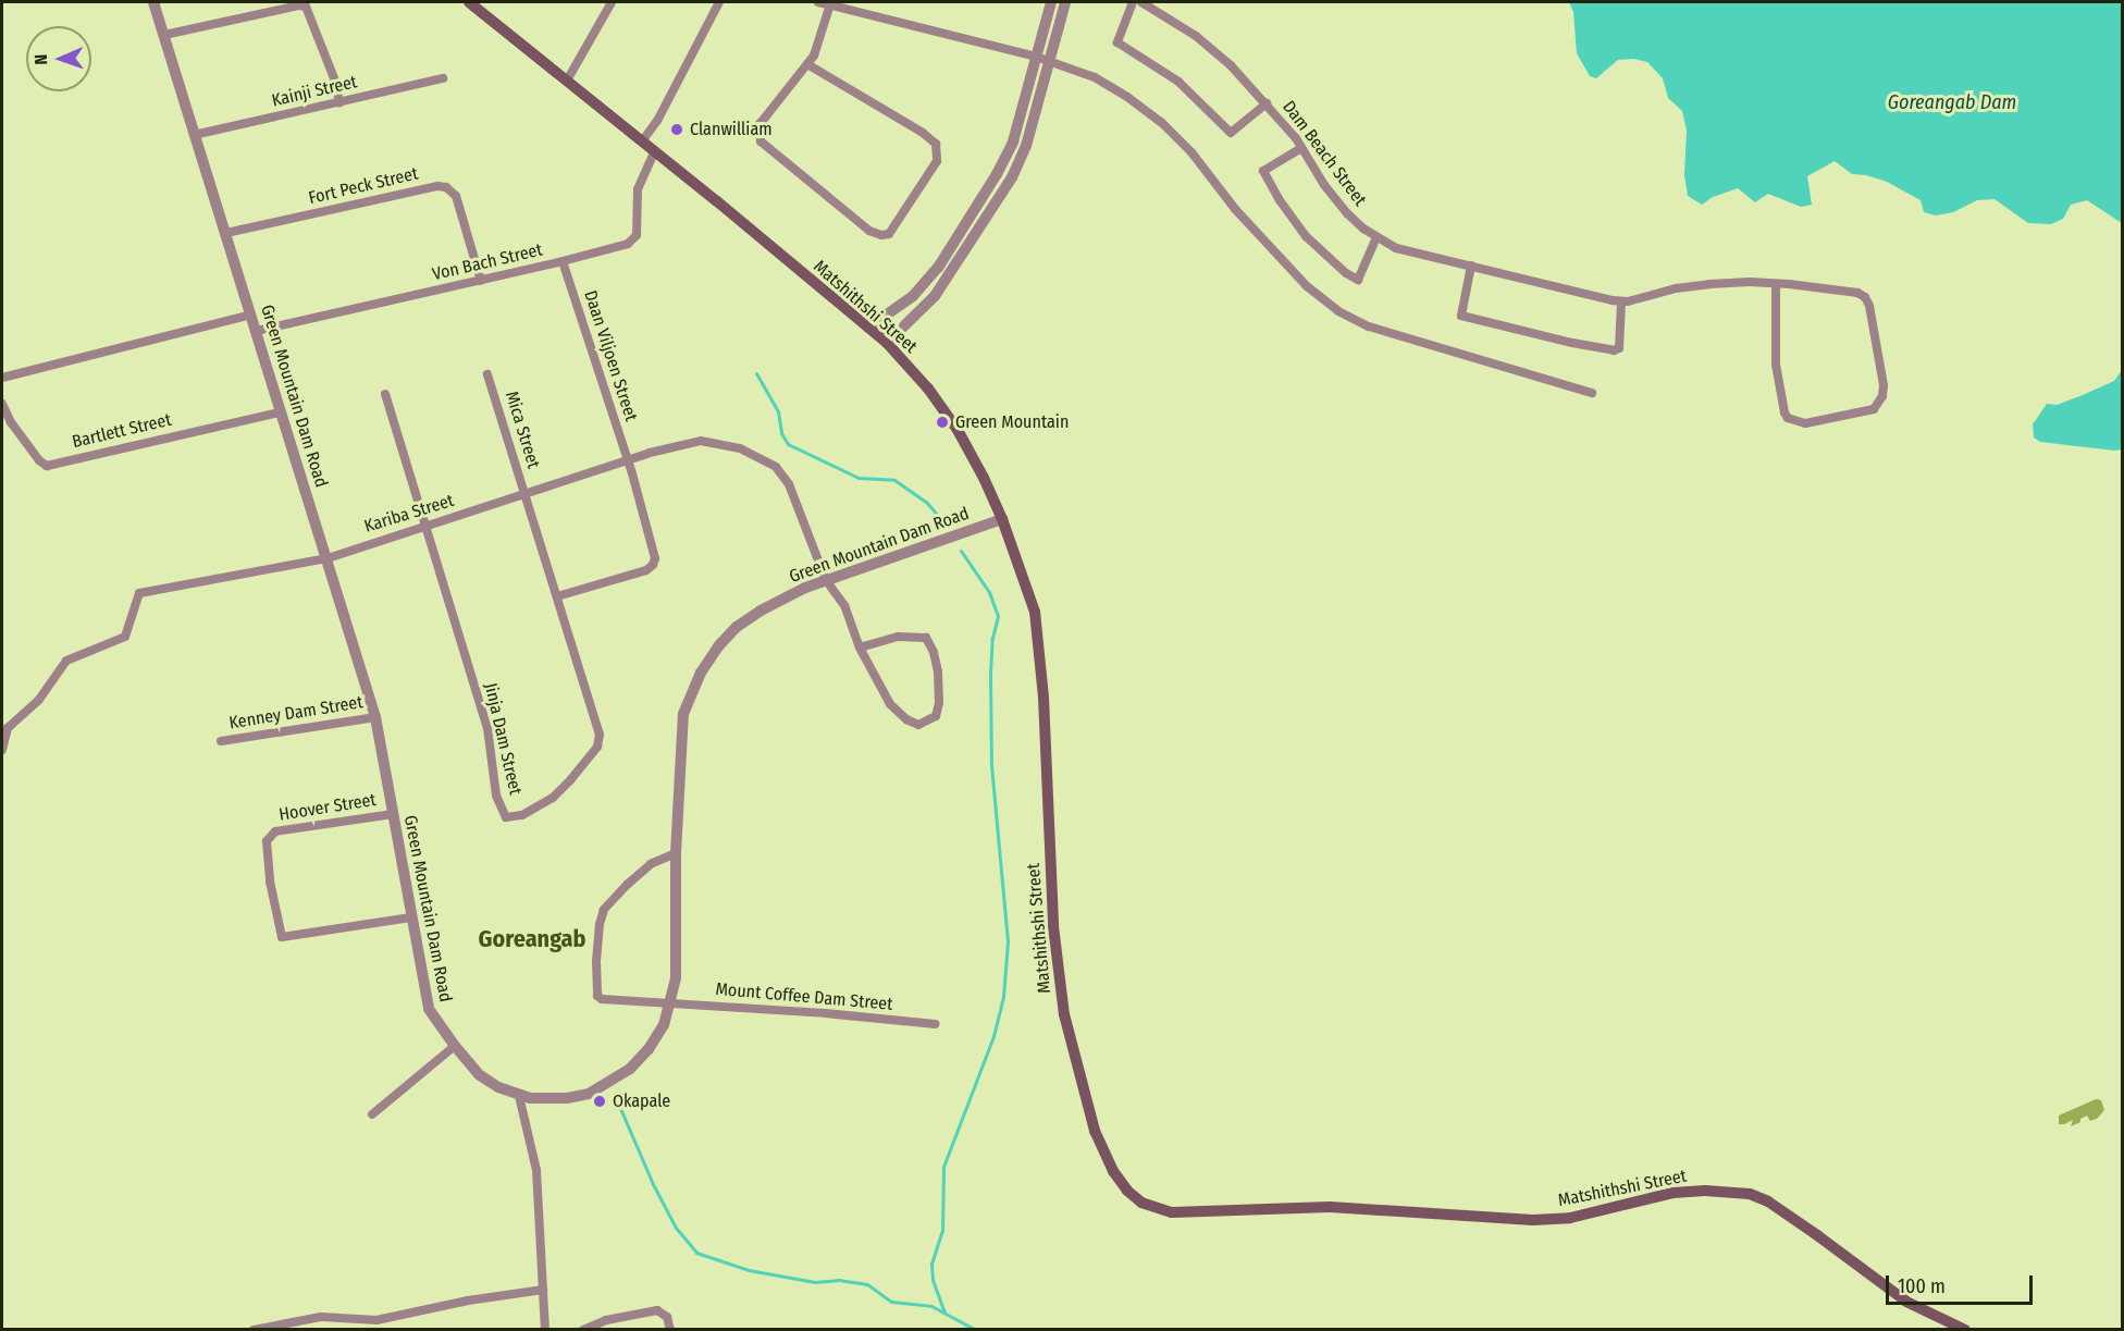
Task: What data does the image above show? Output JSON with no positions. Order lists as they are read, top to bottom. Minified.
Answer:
{"streets":{"main road":["Matshithshi Street"],"street":["Kainji Street","Dam Beach Street","Fort Peck Street","Von Bach Street","Daan Viljoen Street","Green Mountain Dam Road","Mica Street","Bartlett Street","Kariba Street","Kenney Dam Street","Jinja Dam Street","Hoover Street","Mount Coffee Dam Street"]},"crossings":[["Kainji Street","Green Mountain Dam Road"],["Fort Peck Street","Von Bach Street"],["Fort Peck Street","Green Mountain Dam Road"],["Von Bach Street","Matshithshi Street"],["Von Bach Street","Daan Viljoen Street"],["Von Bach Street","Green Mountain Dam Road"],["Matshithshi Street","Green Mountain Dam Road"],["Daan Viljoen Street","Kariba Street"],["Daan Viljoen Street","Jinja Dam Street"],["Green Mountain Dam Road","Bartlett Street"],["Green Mountain Dam Road","Kariba Street"],["Green Mountain Dam Road","Kenney Dam Street"],["Green Mountain Dam Road","Hoover Street"],["Green Mountain Dam Road","Mount Coffee Dam Street"],["Mica Street","Kariba Street"],["Mica Street","Jinja Dam Street"],["Kariba Street","Jinja Dam Street"]],"districts":["Goreangab"],"water":["Goreangab Dam"],"places":["Clanwilliam","Green Mountain","Okapale"],"scale_bar":"100 m","north":"left"}
